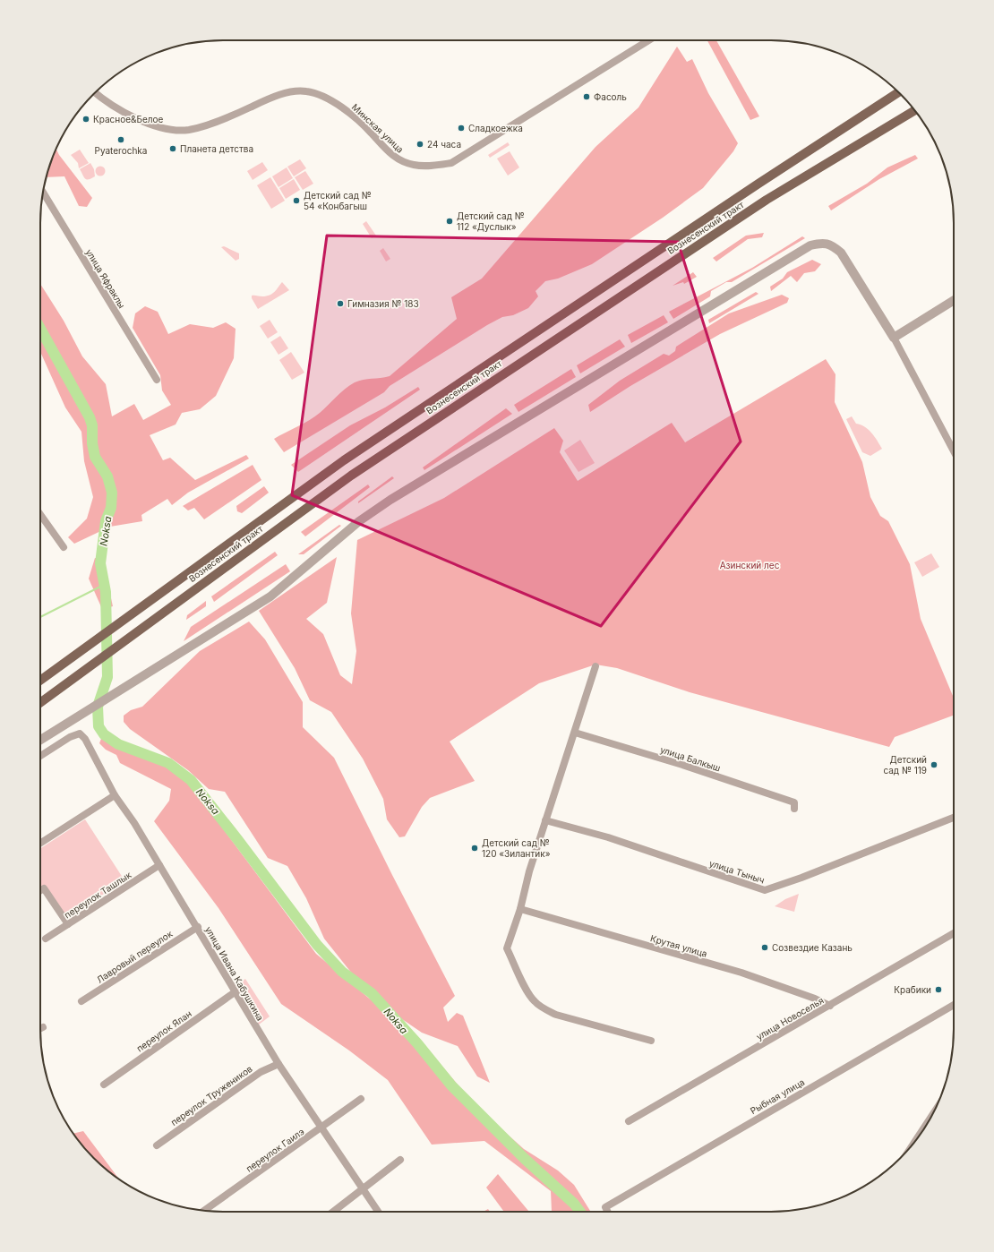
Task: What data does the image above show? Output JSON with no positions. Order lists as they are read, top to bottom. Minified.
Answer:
{"streets":{"main road":["Вознесенский тракт"],"street":["Минская улица","улица Яфраклы","улица Балкыш","улица Тыныч","переулок Ташлык","Крутая улица","Лавровый переулок","улица Ивана Кабушкина","улица Новоселья","переулок Ялан","переулок Тружеников","Рыбная улица","переулок Гаилэ"]},"crossings":[["переулок Ташлык","улица Ивана Кабушкина"],["Крутая улица","улица Новоселья"],["Лавровый переулок","улица Ивана Кабушкина"],["улица Ивана Кабушкина","переулок Ялан"],["улица Ивана Кабушкина","переулок Тружеников"],["улица Ивана Кабушкина","переулок Гаилэ"]],"water":["Noksa"],"parks":["Азинский лес"],"places":["Фасоль","Красное&Белое","Сладкоежка","Pyaterochka","24 часа","Планета детства","Детский сад № 54 «Конбагыш","Детский сад № 112 «Дуслык»","Гимназия № 183","Детский сад № 119","Детский сад № 120 «Зилантик»","Созвездие Казань","Крабики"]}
